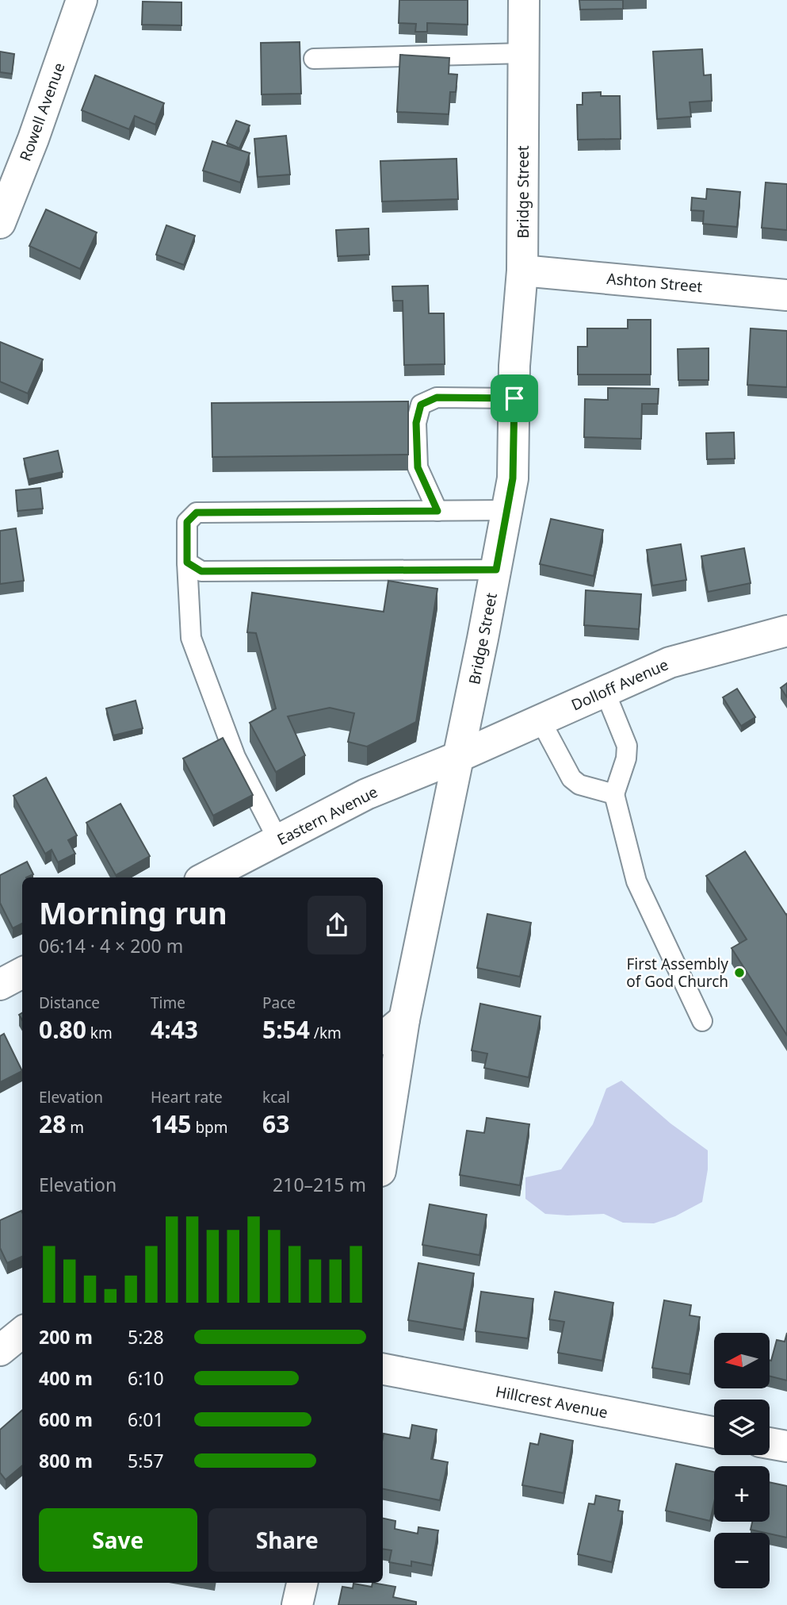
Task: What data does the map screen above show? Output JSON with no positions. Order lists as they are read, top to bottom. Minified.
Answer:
{"streets":{"street":["Rowell Avenue","Bridge Street","Ashton Street","Dolloff Avenue","Eastern Avenue","Hillcrest Avenue"]},"crossings":[["Bridge Street","Ashton Street"],["Bridge Street","Dolloff Avenue"],["Bridge Street","Eastern Avenue"],["Dolloff Avenue","Eastern Avenue"]],"places":["First Assembly of God Church"],"north":"left","page":{"heading":["Morning run","06:14 · 4 × 200 m"],"stats":[["Distance","0.80 km"],["Time","4:43"],["Pace","5:54 /km"],["Elevation","28 m"],["Heart rate","145 bpm"],["kcal","63"]],"chart":["Elevation","210–215 m"],"list":[{"name":"200 m","note":"5:28"},{"name":"400 m","note":"6:10"},{"name":"600 m","note":"6:01"},{"name":"800 m","note":"5:57"}],"map_buttons":["+","−"],"buttons":["Save","Share"]}}
